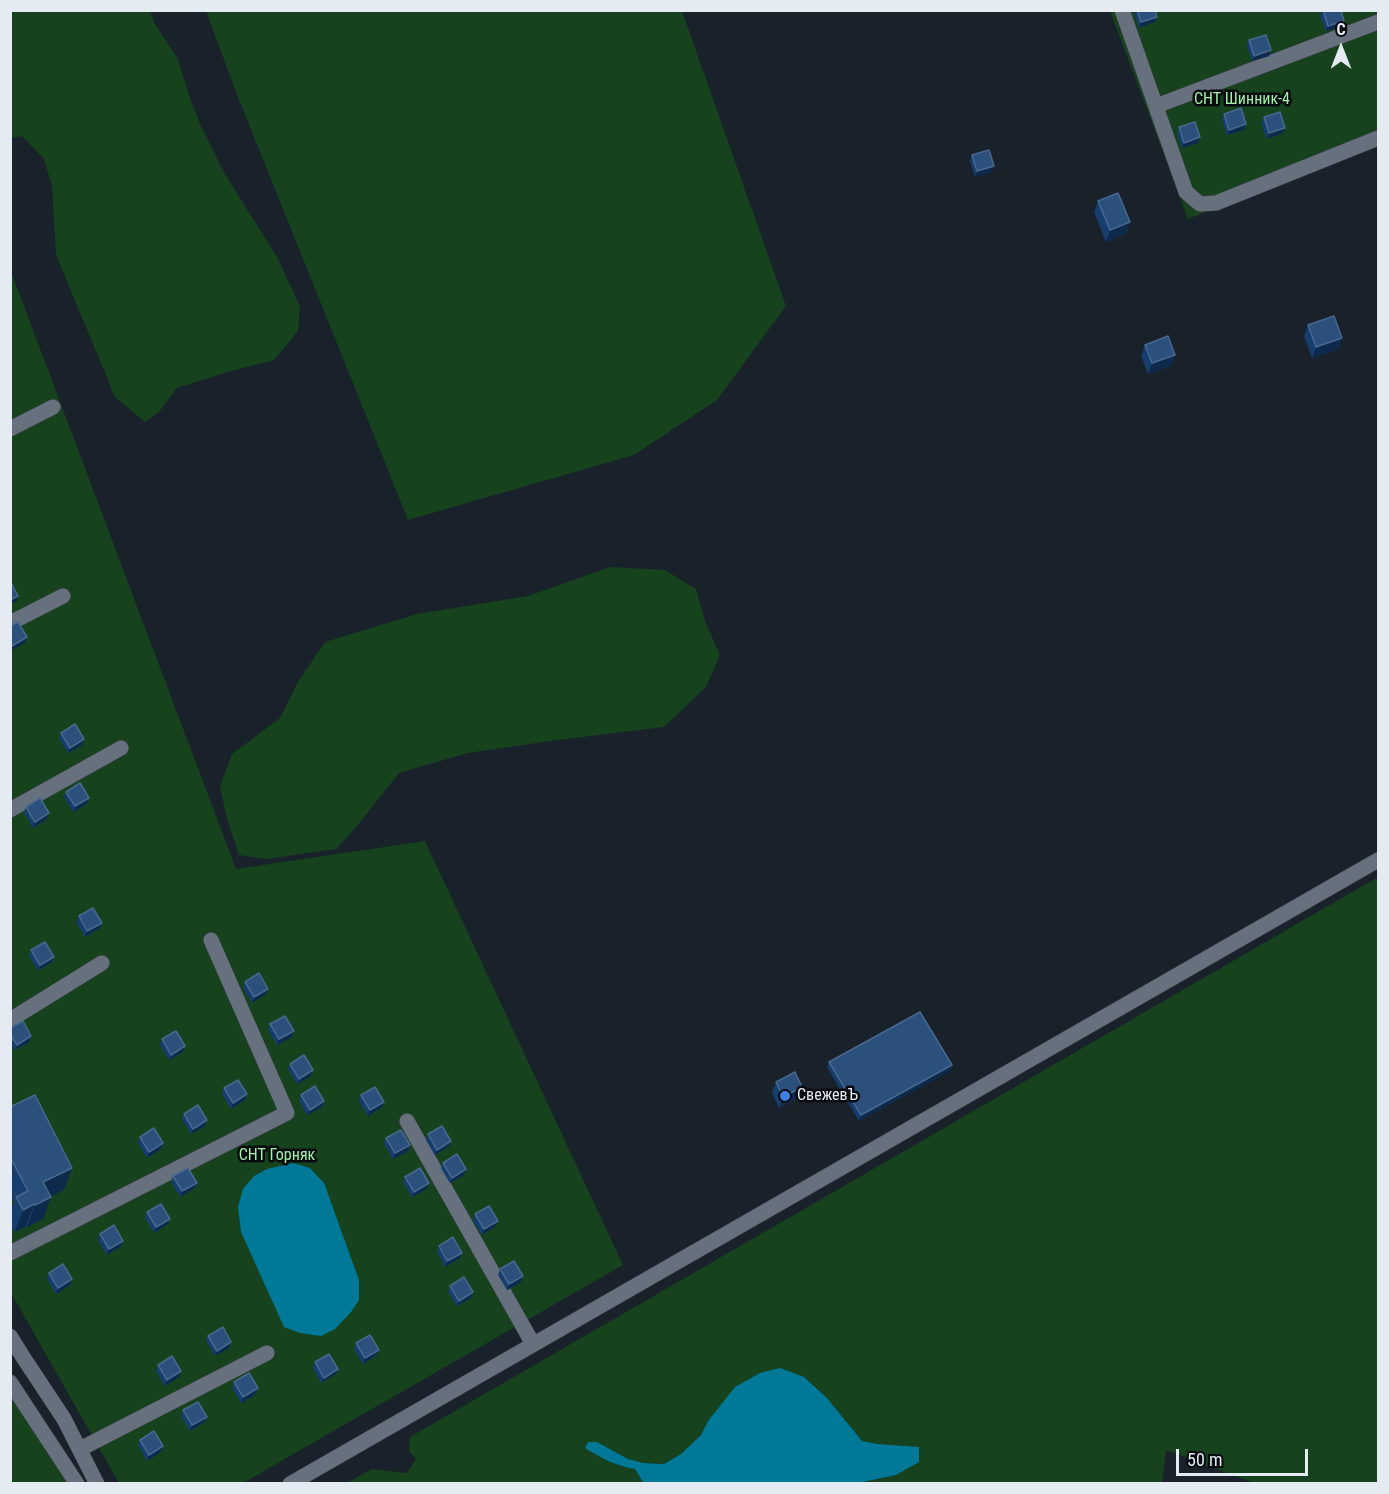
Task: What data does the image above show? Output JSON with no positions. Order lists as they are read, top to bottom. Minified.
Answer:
{"parks":["СНТ Шинник-4","СНТ Горняк"],"places":["СвежевЪ"],"scale_bar":"50 m","north":"top"}
